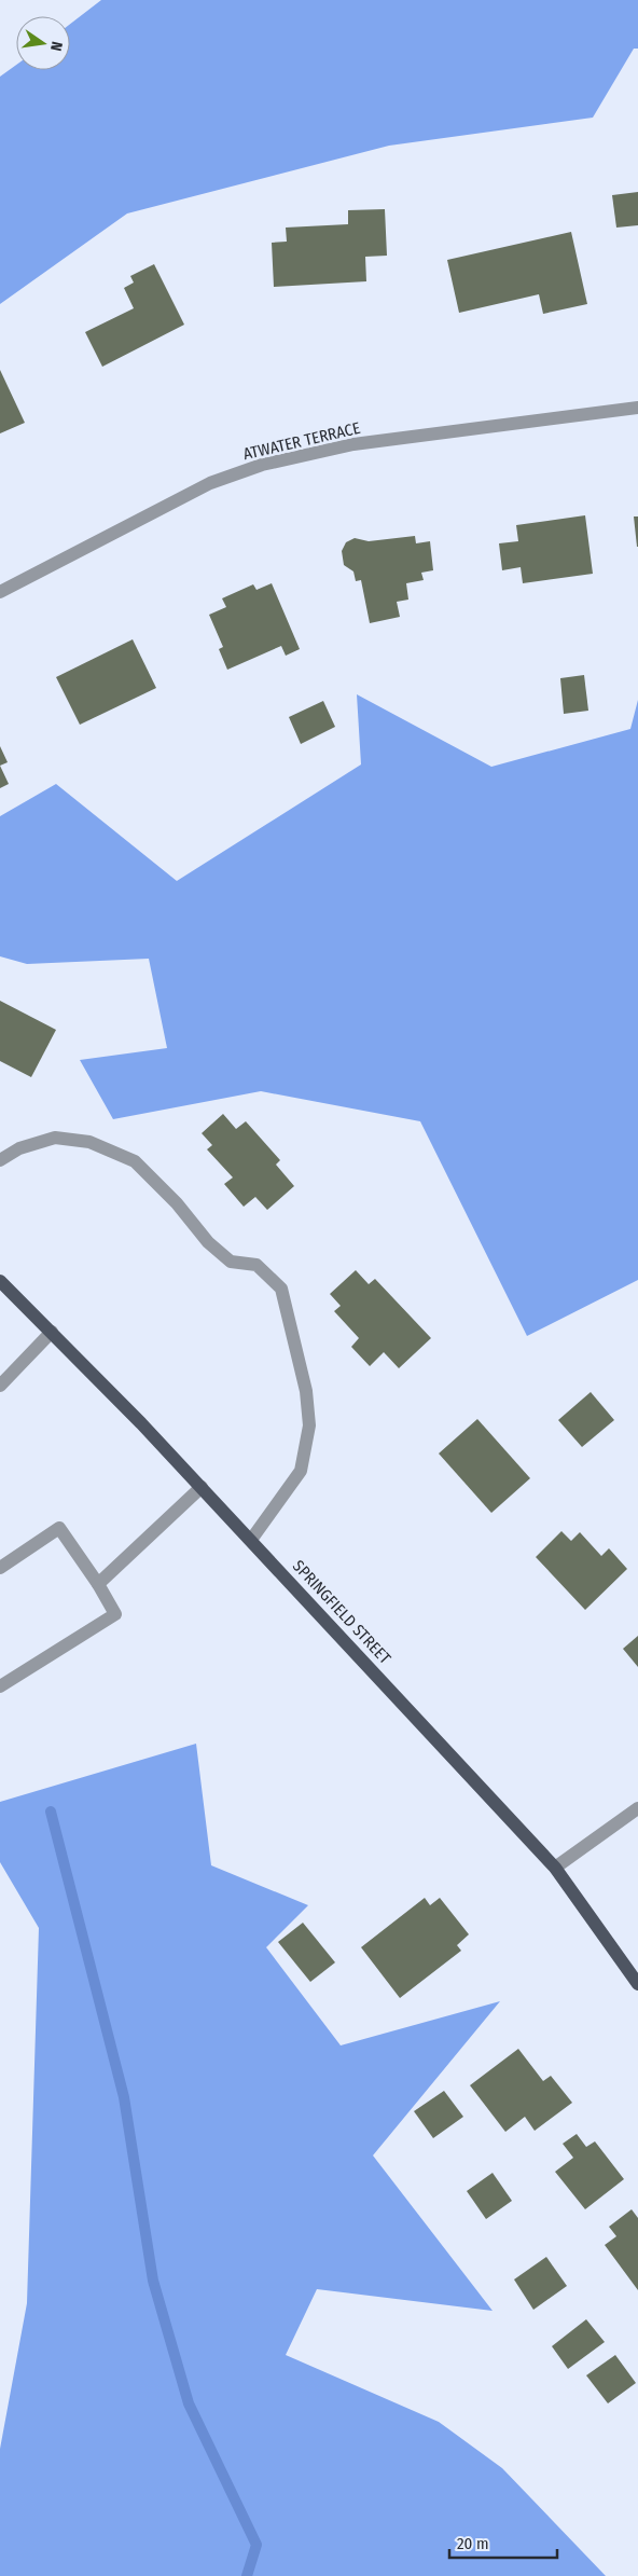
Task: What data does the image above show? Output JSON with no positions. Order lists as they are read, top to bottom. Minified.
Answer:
{"streets":{"main road":["SPRINGFIELD STREET"],"street":["ATWATER TERRACE"]},"scale_bar":"20 m","north":"right"}
